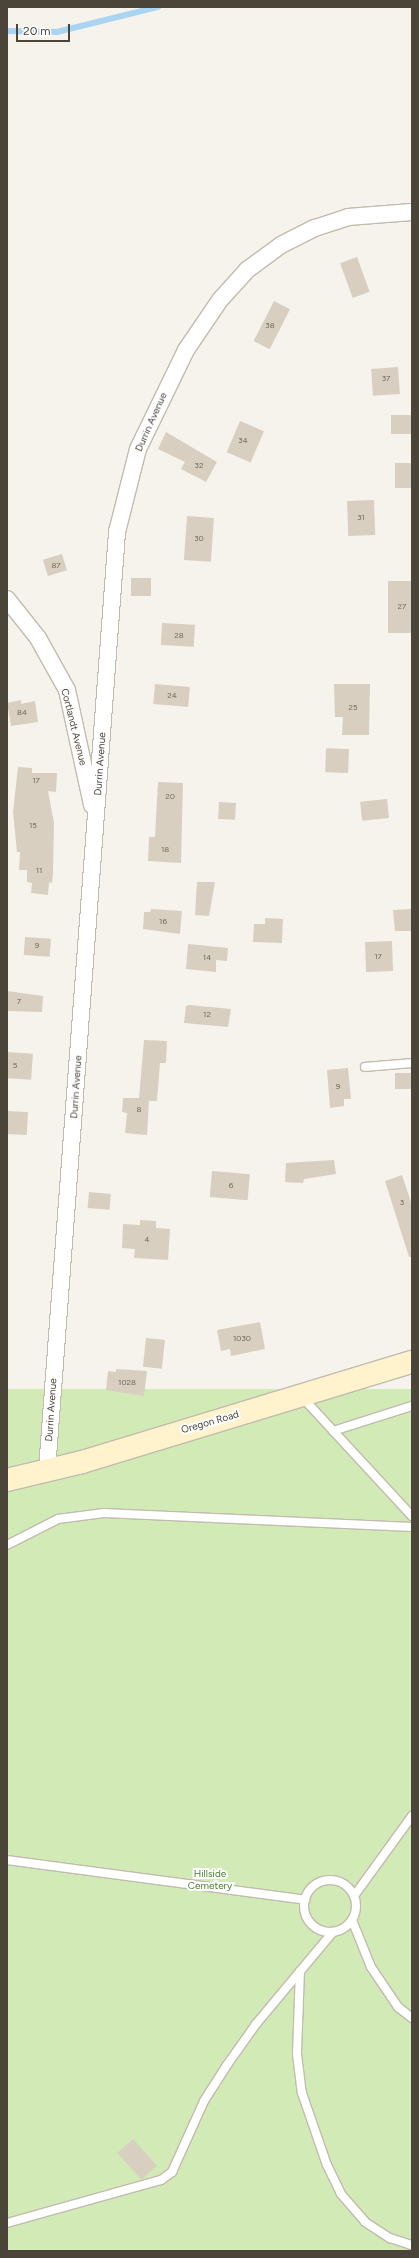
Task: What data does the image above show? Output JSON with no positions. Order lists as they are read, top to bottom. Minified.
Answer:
{"streets":{"street":["Durrin Avenue","Cortlandt Avenue","Oregon Road"]},"crossings":[["Durrin Avenue","Cortlandt Avenue"],["Durrin Avenue","Oregon Road"]],"parks":["Hillside Cemetery"],"house_numbers":["38","37","34","32","31","30","87","27","28","24","25","84","17","20","15","18","11","16","9","17","14","7","12","5","9","8","6","3","4","1030","1028"],"scale_bar":"20 m"}
